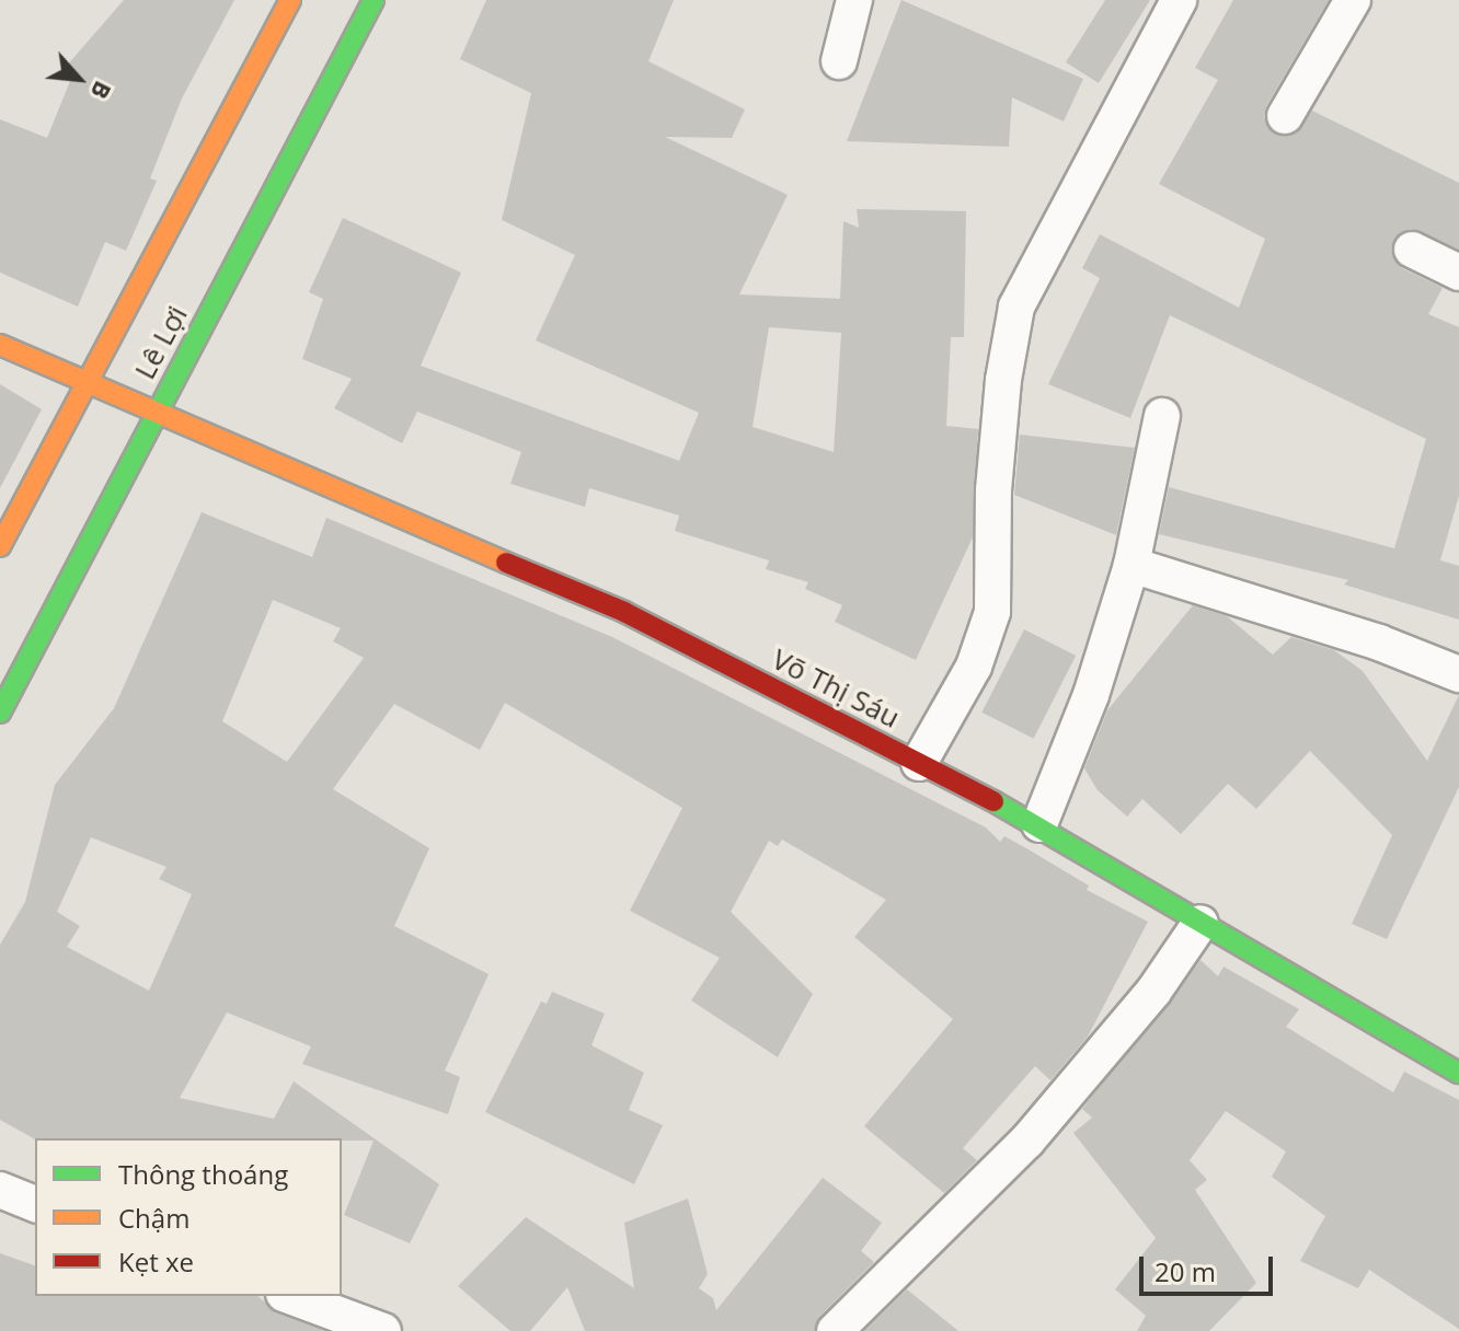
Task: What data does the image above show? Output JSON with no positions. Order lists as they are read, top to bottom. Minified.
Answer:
{"streets":{"street":["Lê Lợi","Võ Thị Sáu"]},"crossings":[["Lê Lợi","Võ Thị Sáu"]],"legend":["Thông thoáng","Chậm","Kẹt xe"],"scale_bar":"20 m","north":"bottom right"}
